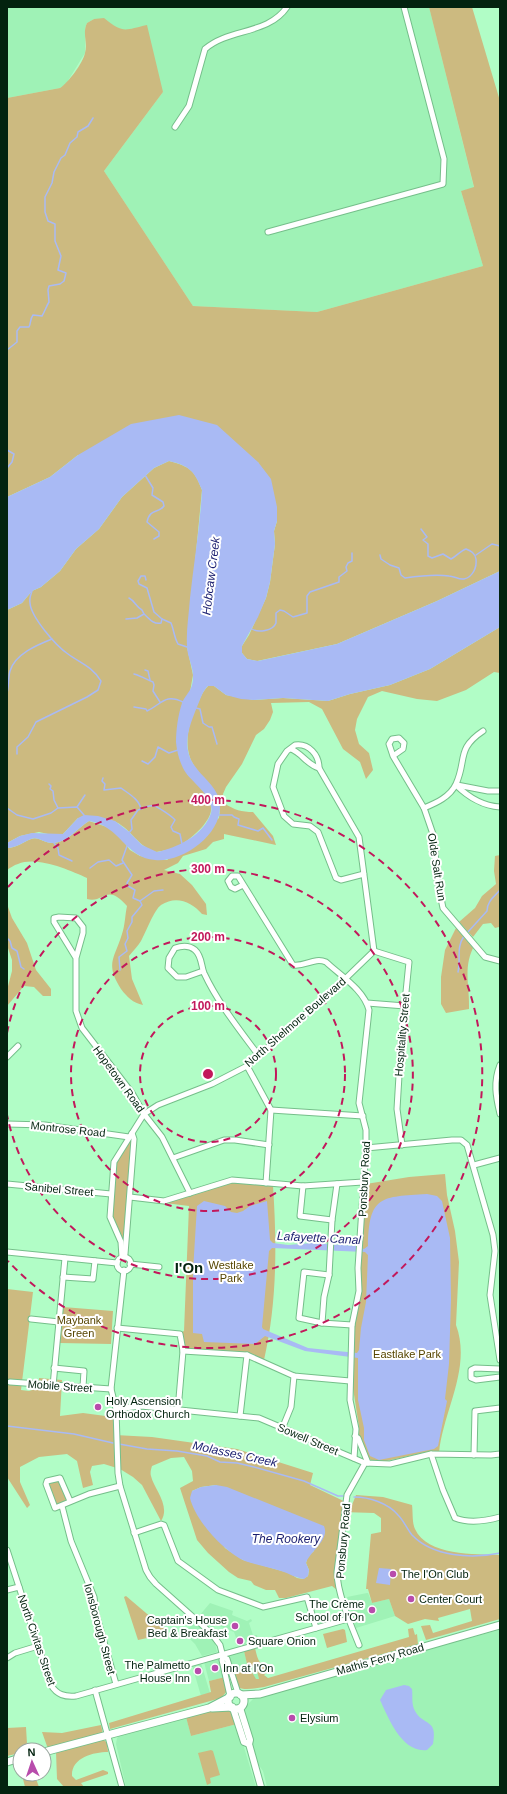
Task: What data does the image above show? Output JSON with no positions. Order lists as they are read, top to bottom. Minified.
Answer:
{"streets":{"main road":["Mathis Ferry Road"],"street":["Olde Salt Run","North Shelmore Boulevard","Hospitality Street","Hopetown Road","Montrose Road","Ponsbury Road","Sanibel Street","Mobile Street","Sowell Street","Ionsborough Street","North Civitas Street"]},"crossings":[["North Shelmore Boulevard","Hospitality Street"],["North Shelmore Boulevard","Hopetown Road"],["North Shelmore Boulevard","Montrose Road"],["North Shelmore Boulevard","Sanibel Street"],["Ponsbury Road","Sowell Street"]],"districts":["I'On"],"water":["Hobcaw Creek","Lafayette Canal","Molasses Creek","The Rookery"],"parks":["Westlake Park","Maybank Green","Eastlake Park"],"places":["Holy Ascension Orthodox Church","The I'On Club","Center Court","The Crème School of I'On","Captain's House Bed & Breakfast","Square Onion","Inn at I'On","The Palmetto House Inn","Elysium"],"north":"top","rings":["400 m","300 m","200 m","100 m"]}
